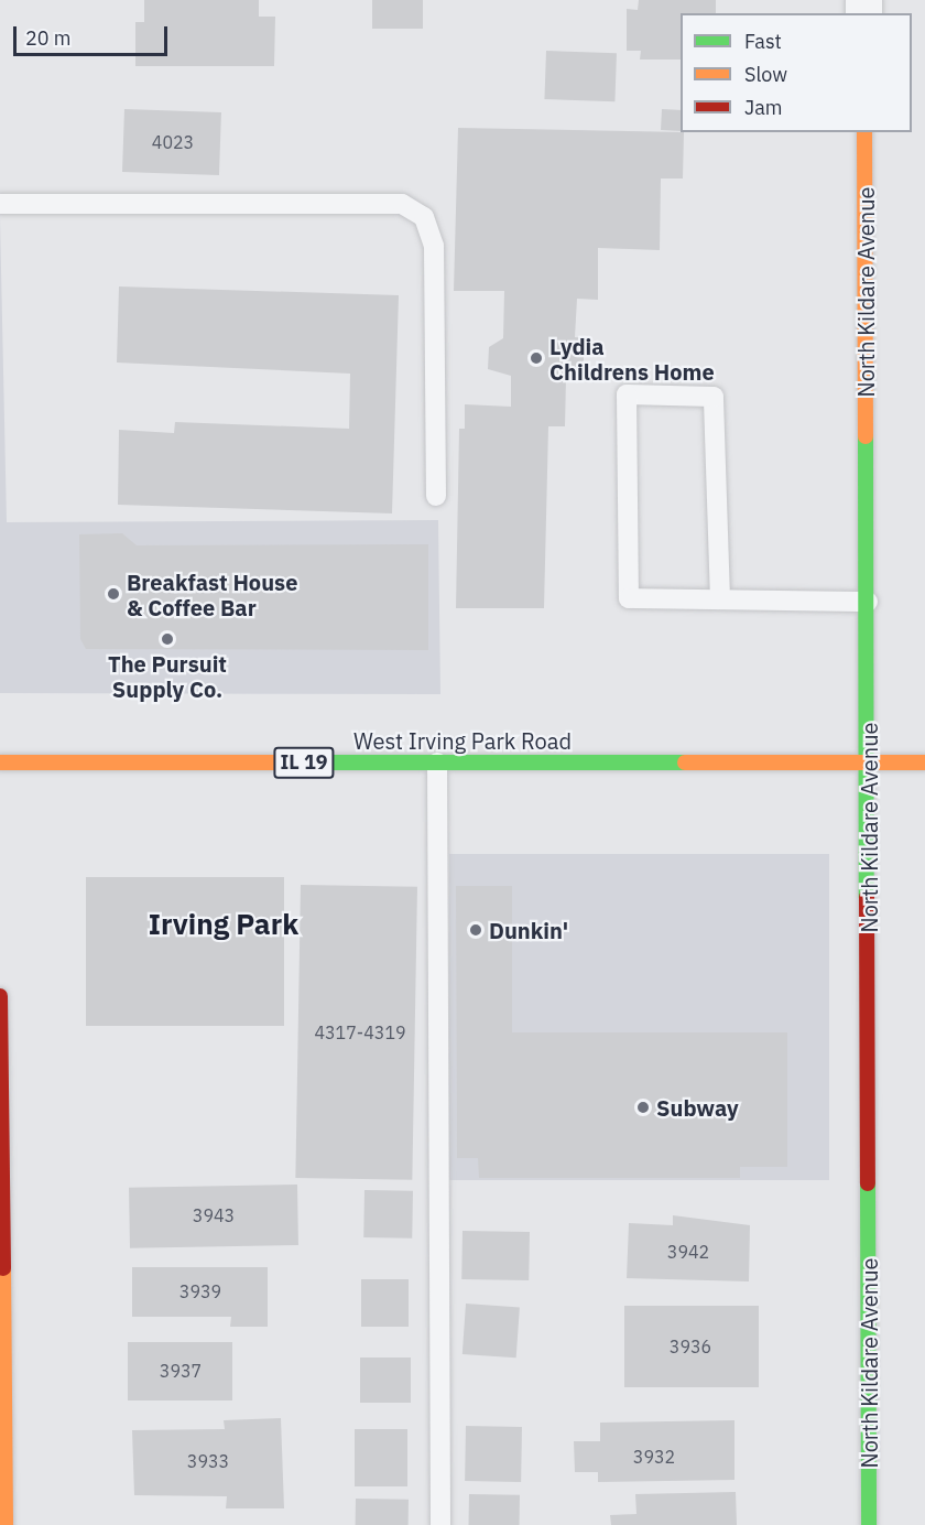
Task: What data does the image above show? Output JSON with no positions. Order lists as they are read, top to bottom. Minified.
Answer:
{"streets":{"street":["North Kildare Avenue","West Irving Park Road","IL 19"]},"crossings":[["North Kildare Avenue","West Irving Park Road"]],"districts":["Irving Park"],"places":["Lydia Childrens Home","Breakfast House & Coffee Bar","The Pursuit Supply Co.","Dunkin'","Subway"],"house_numbers":["4023","4317-4319","3943","3942","3939","3936","3937","3932","3933"],"legend":["Fast","Slow","Jam"],"scale_bar":"20 m"}
